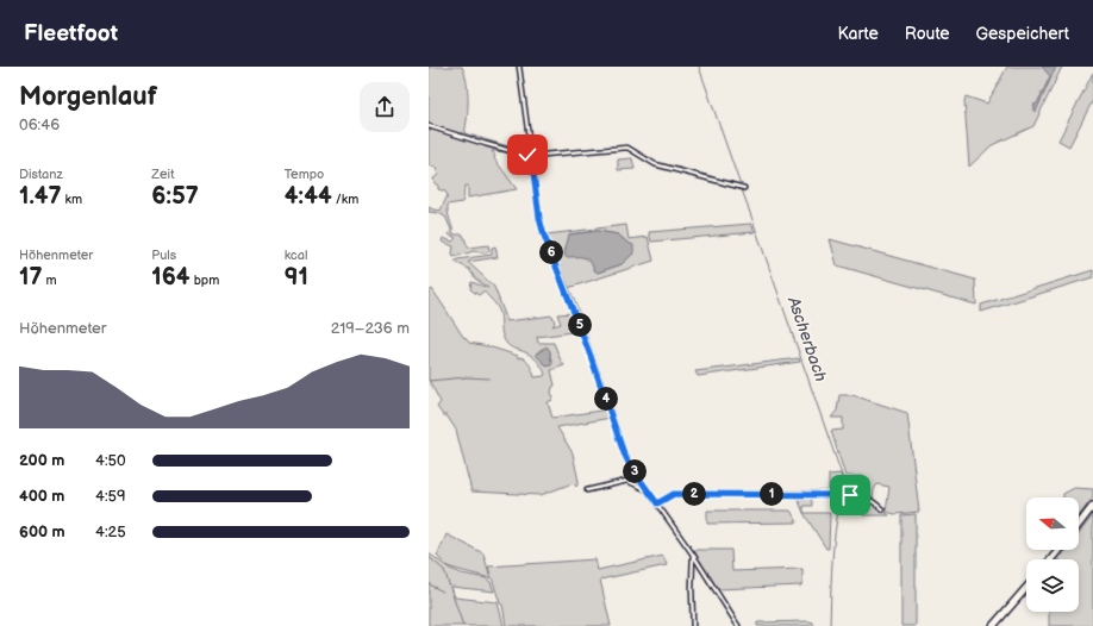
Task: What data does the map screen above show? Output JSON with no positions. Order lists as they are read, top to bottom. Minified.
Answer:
{"water":["Ascherbach"],"north":"left","page":{"header":"Fleetfoot","nav":["Karte","Route","Gespeichert"],"heading":["Morgenlauf","06:46"],"stats":[["Distanz","1.47 km"],["Zeit","6:57"],["Tempo","4:44 /km"],["Höhenmeter","17 m"],["Puls","164 bpm"],["kcal","91"]],"pins":["6","5","4","3","1","2"],"chart":["Höhenmeter","219–236 m"],"list":[{"name":"200 m","note":"4:50"},{"name":"400 m","note":"4:59"},{"name":"600 m","note":"4:25"}]}}
